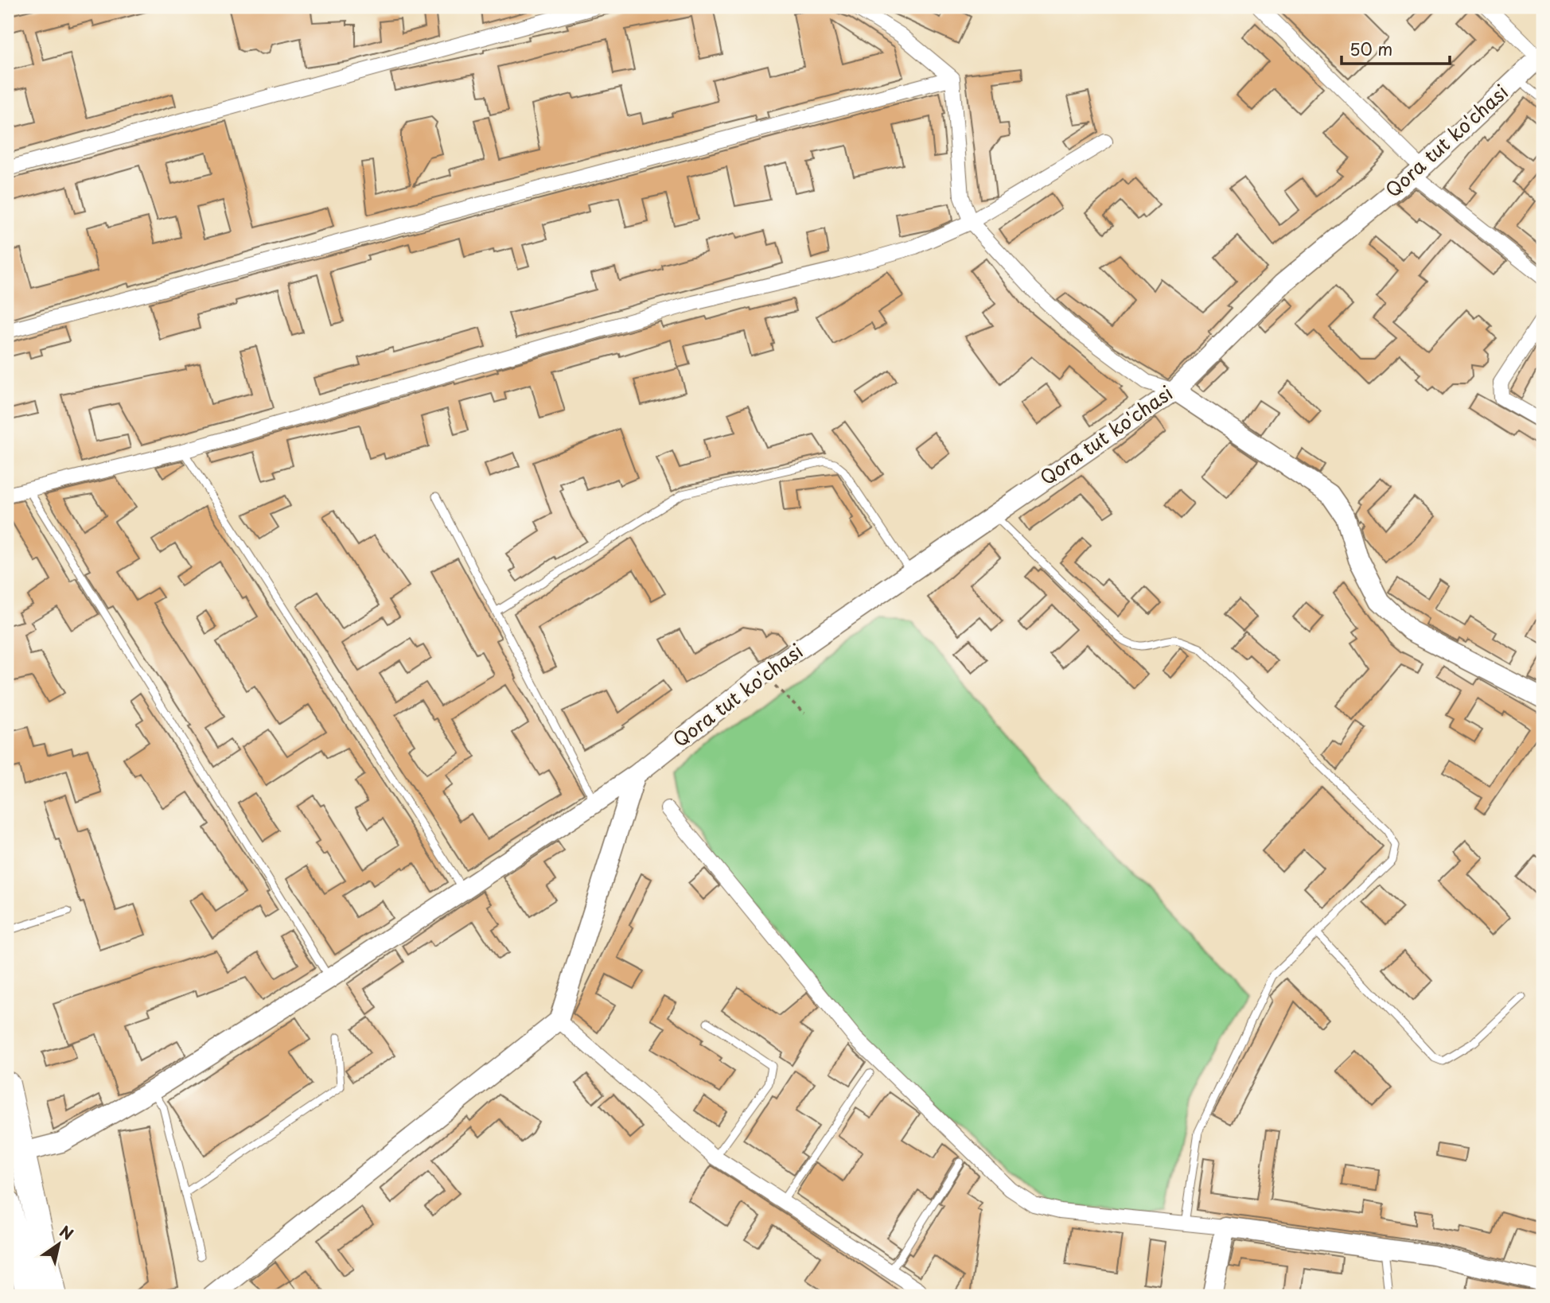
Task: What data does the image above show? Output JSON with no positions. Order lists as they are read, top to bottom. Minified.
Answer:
{"streets":{"street":["Qora tut ko'chasi"]},"scale_bar":"50 m","north":"top right"}
